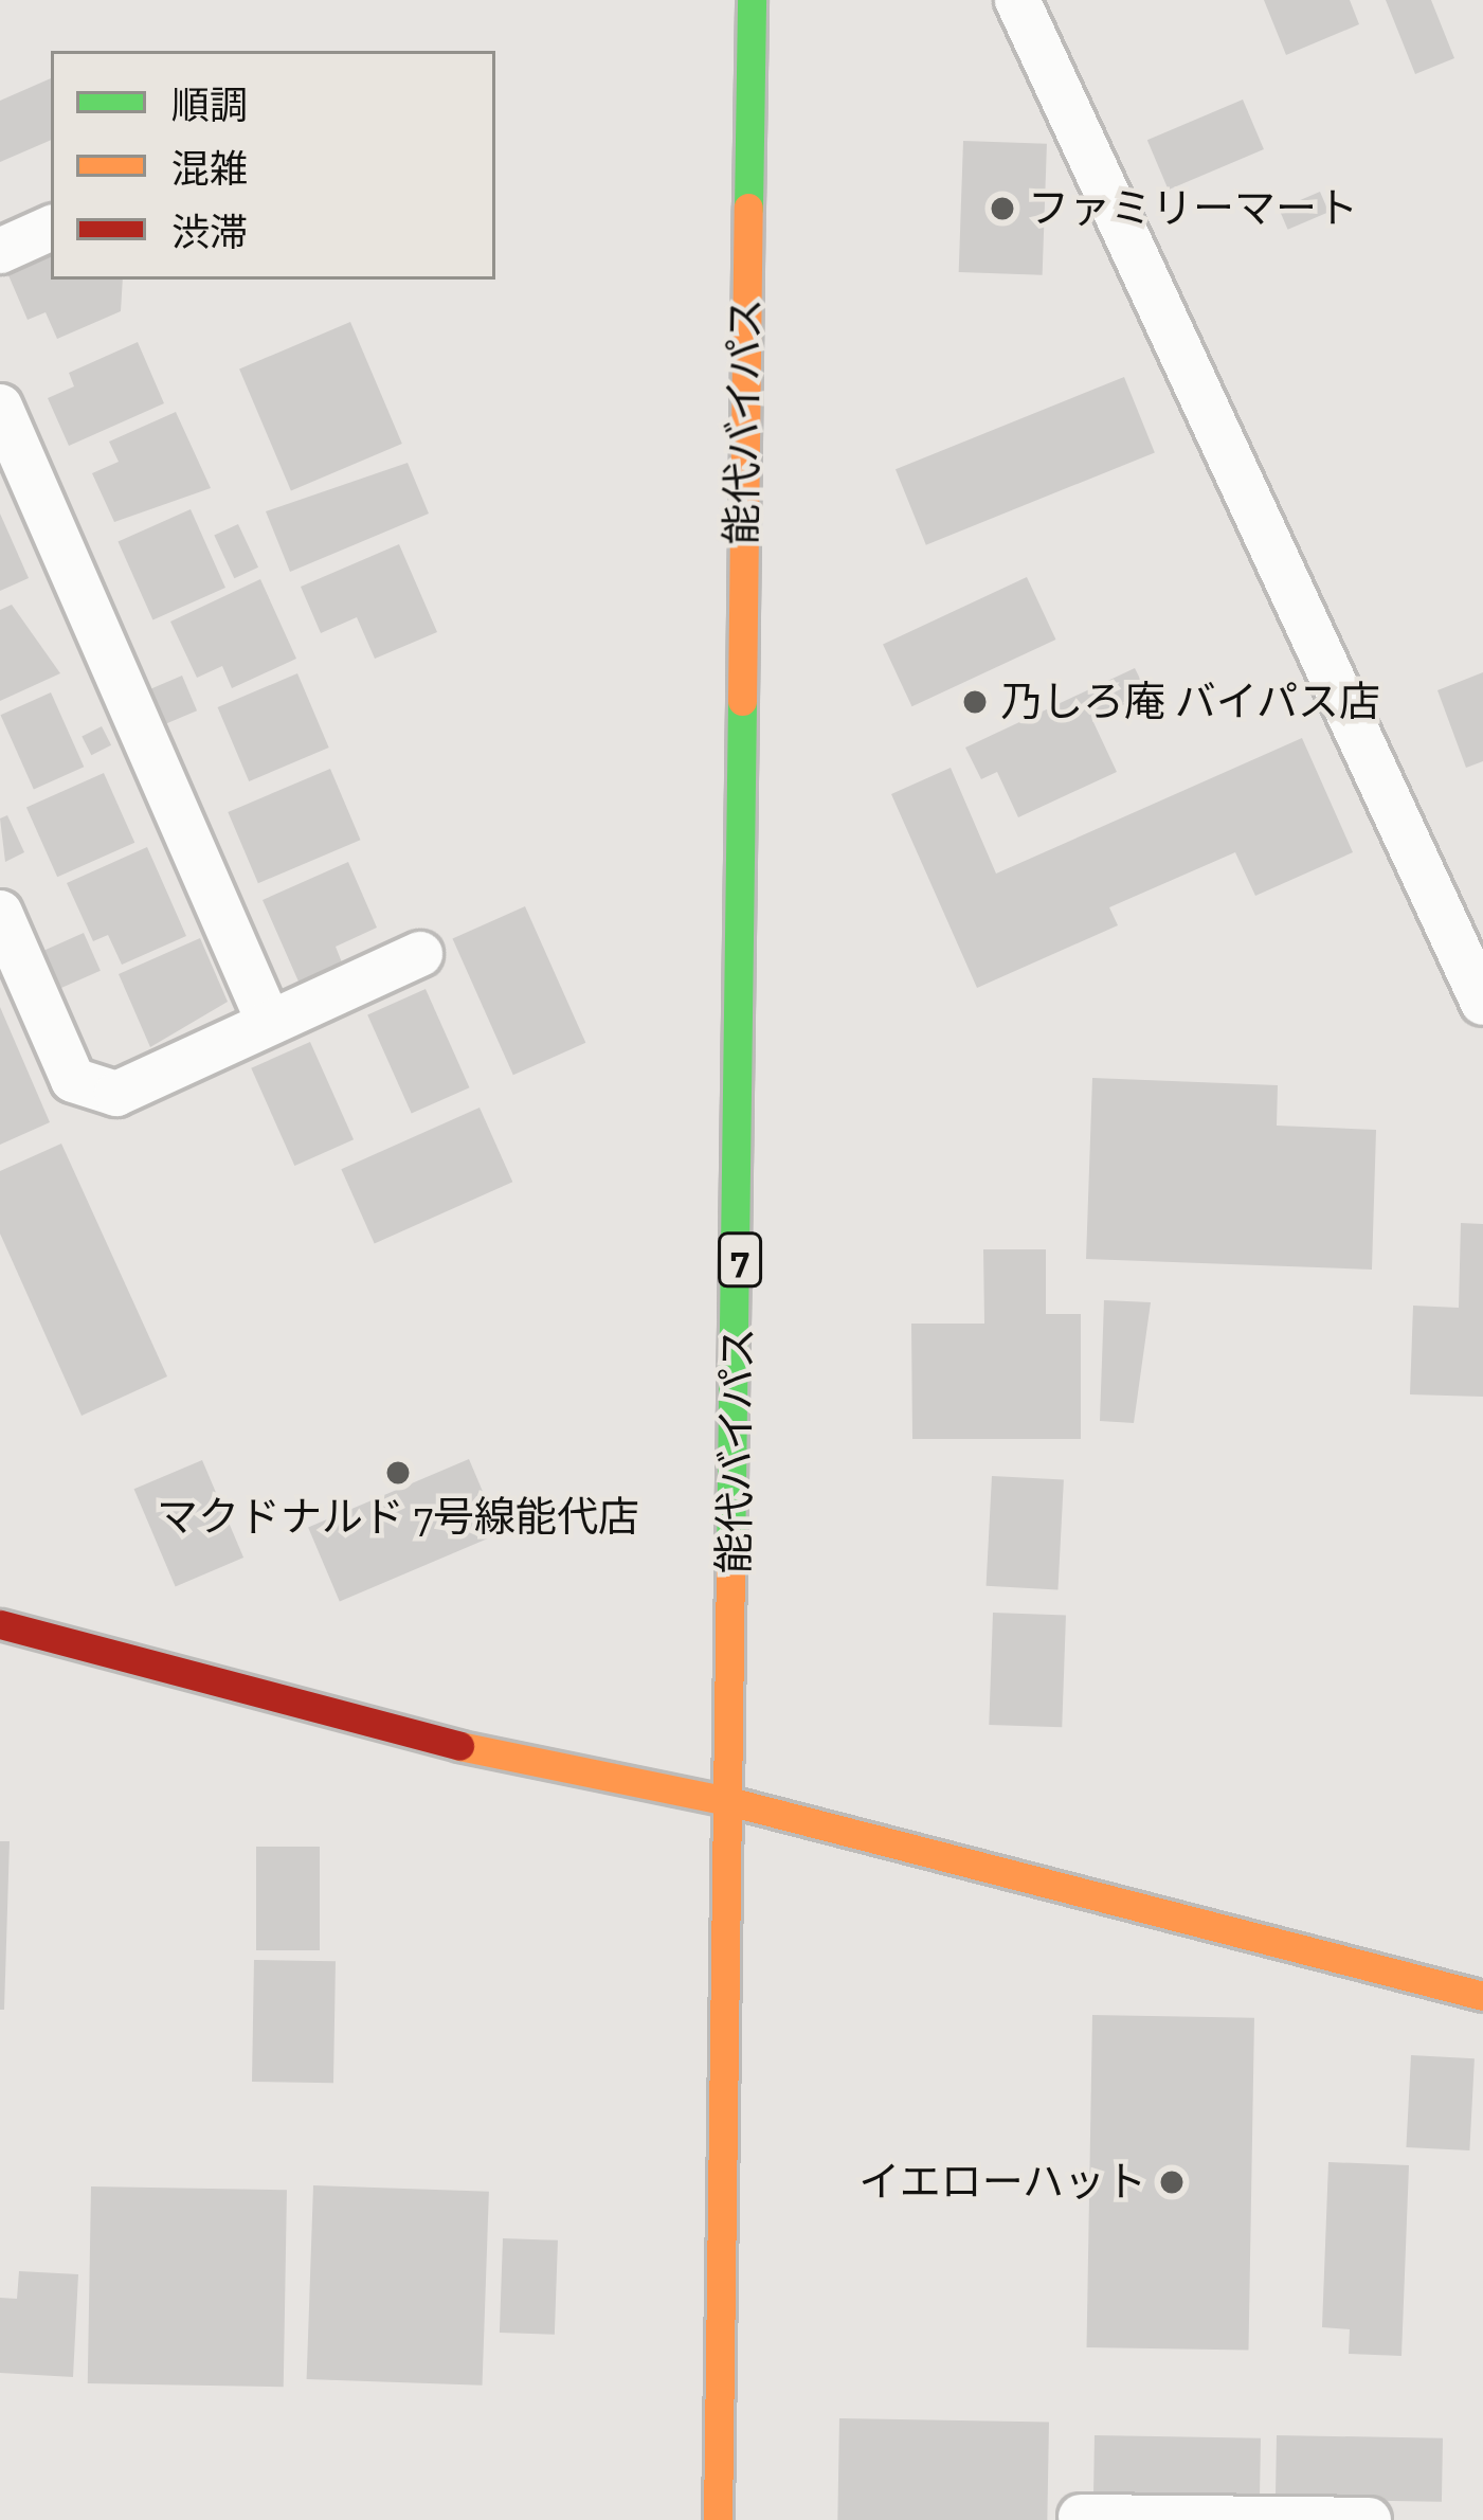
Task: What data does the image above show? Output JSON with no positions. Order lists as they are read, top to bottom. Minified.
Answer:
{"streets":{"main road":["能代バイパス","7"]},"places":["ファミリーマート","乃しろ庵 バイパス店","マクドナルド 7号線能代店","イエローハット"],"legend":["順調","混雑","渋滞"]}
